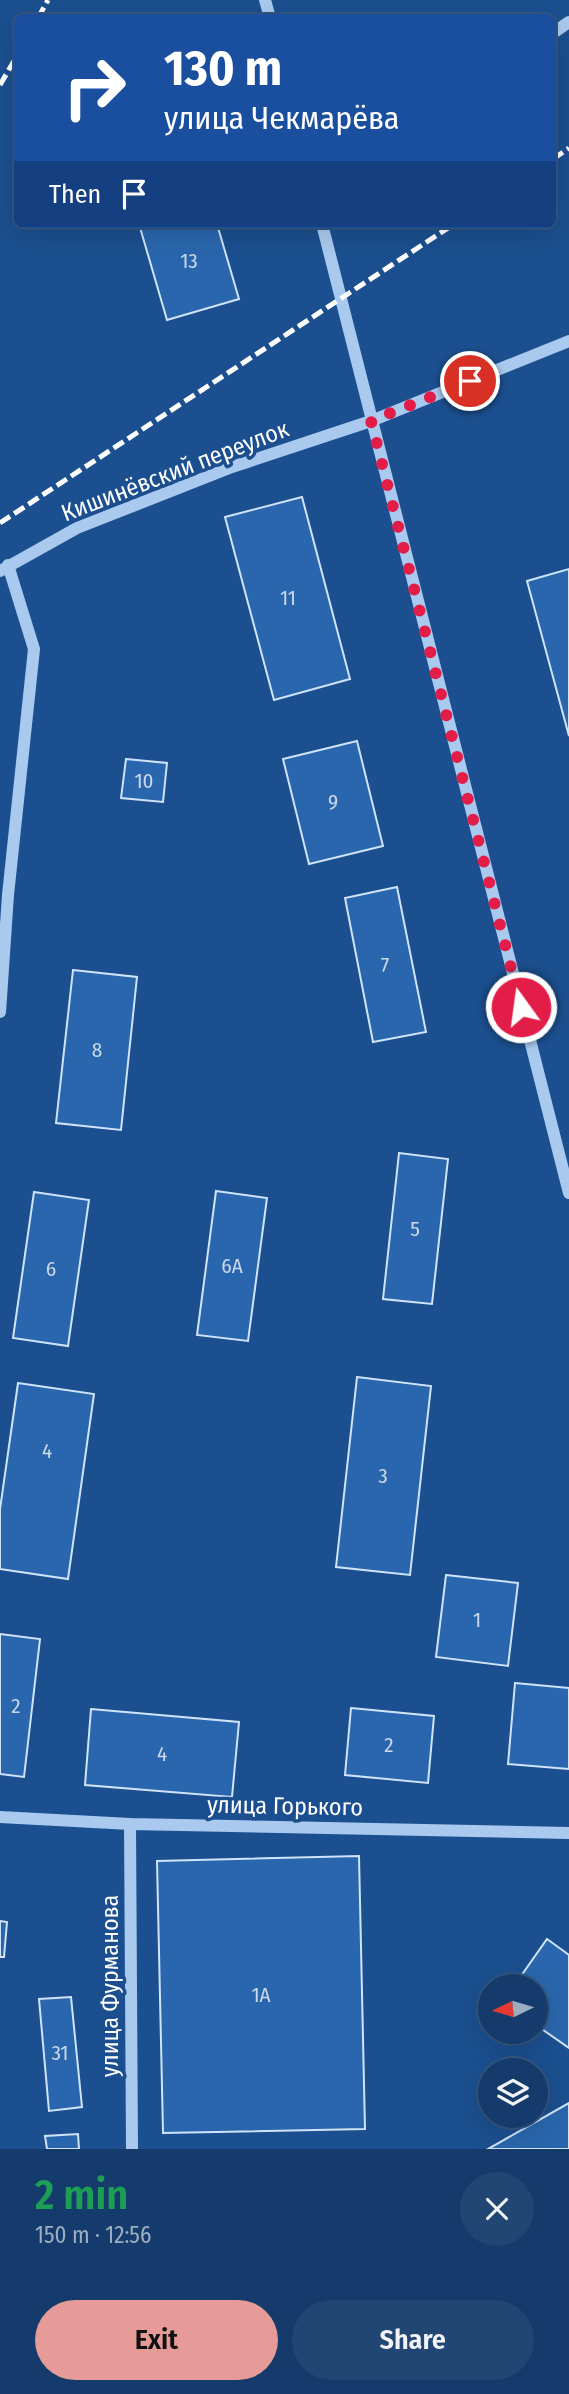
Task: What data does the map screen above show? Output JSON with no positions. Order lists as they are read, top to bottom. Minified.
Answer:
{"streets":{"street":["Кишинёвский переулок","улица Горького","улица Фурманова"]},"crossings":[["улица Горького","улица Фурманова"]],"house_numbers":["13","11","10","9","7","8","5","6А","6","4","3","1","2","2","4","1А","31"],"north":"left","page":{"turn":["130 m","улица Чекмарёва"],"then":"Then","heading":["2 min","150 m · 12:56"],"buttons":["Exit","Share"]}}
